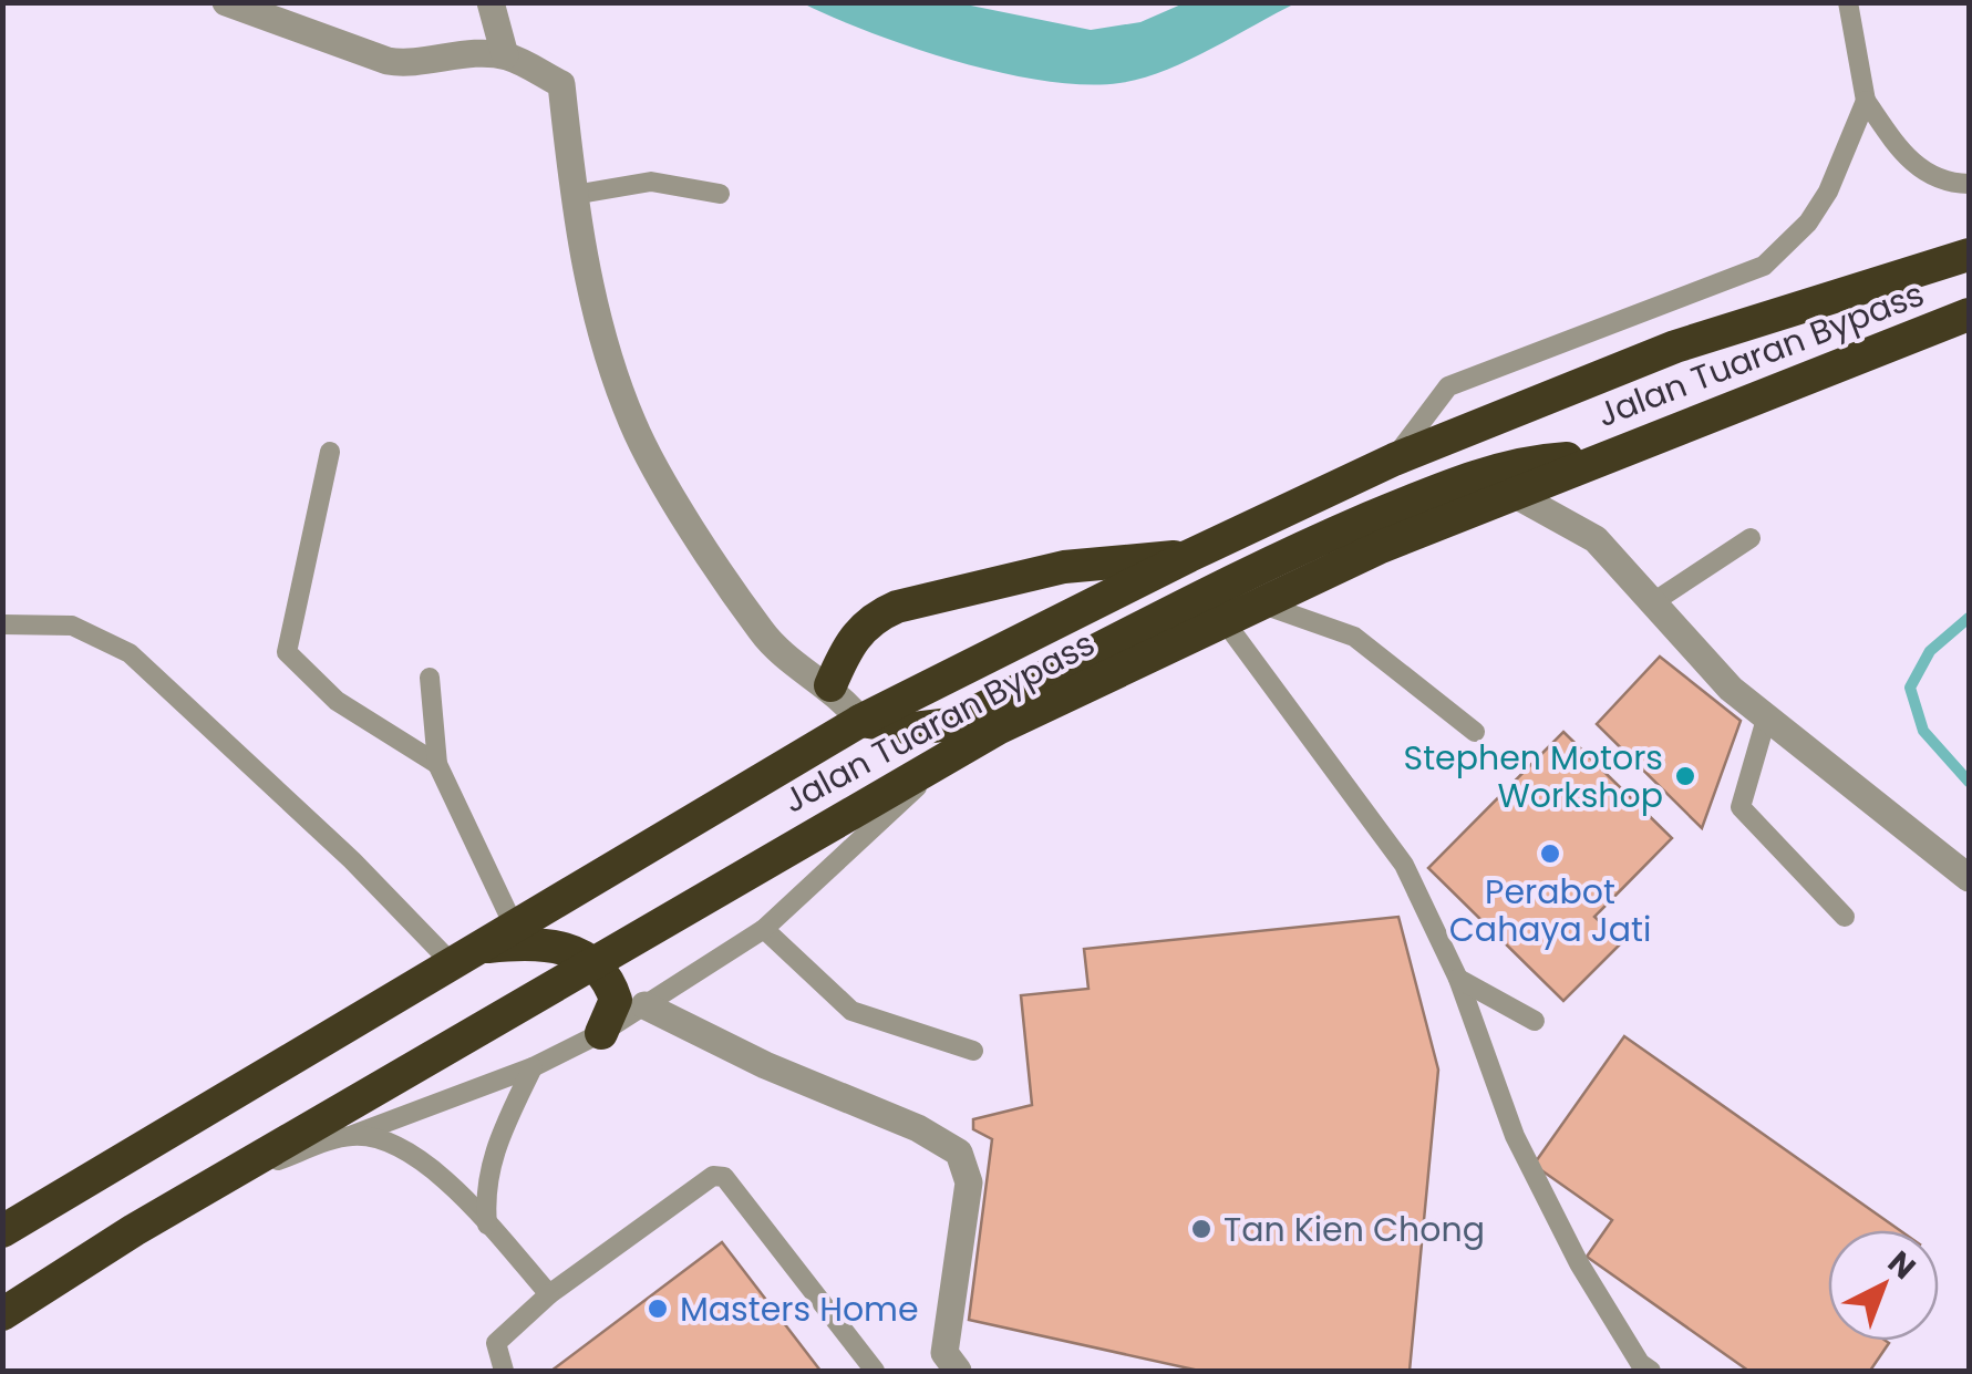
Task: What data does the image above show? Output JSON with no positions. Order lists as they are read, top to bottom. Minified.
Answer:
{"streets":{"highway":["Jalan Tuaran Bypass"]},"places":["Stephen Motors Workshop","Perabot Cahaya Jati","Tan Kien Chong","Masters Home"],"north":"top right"}
